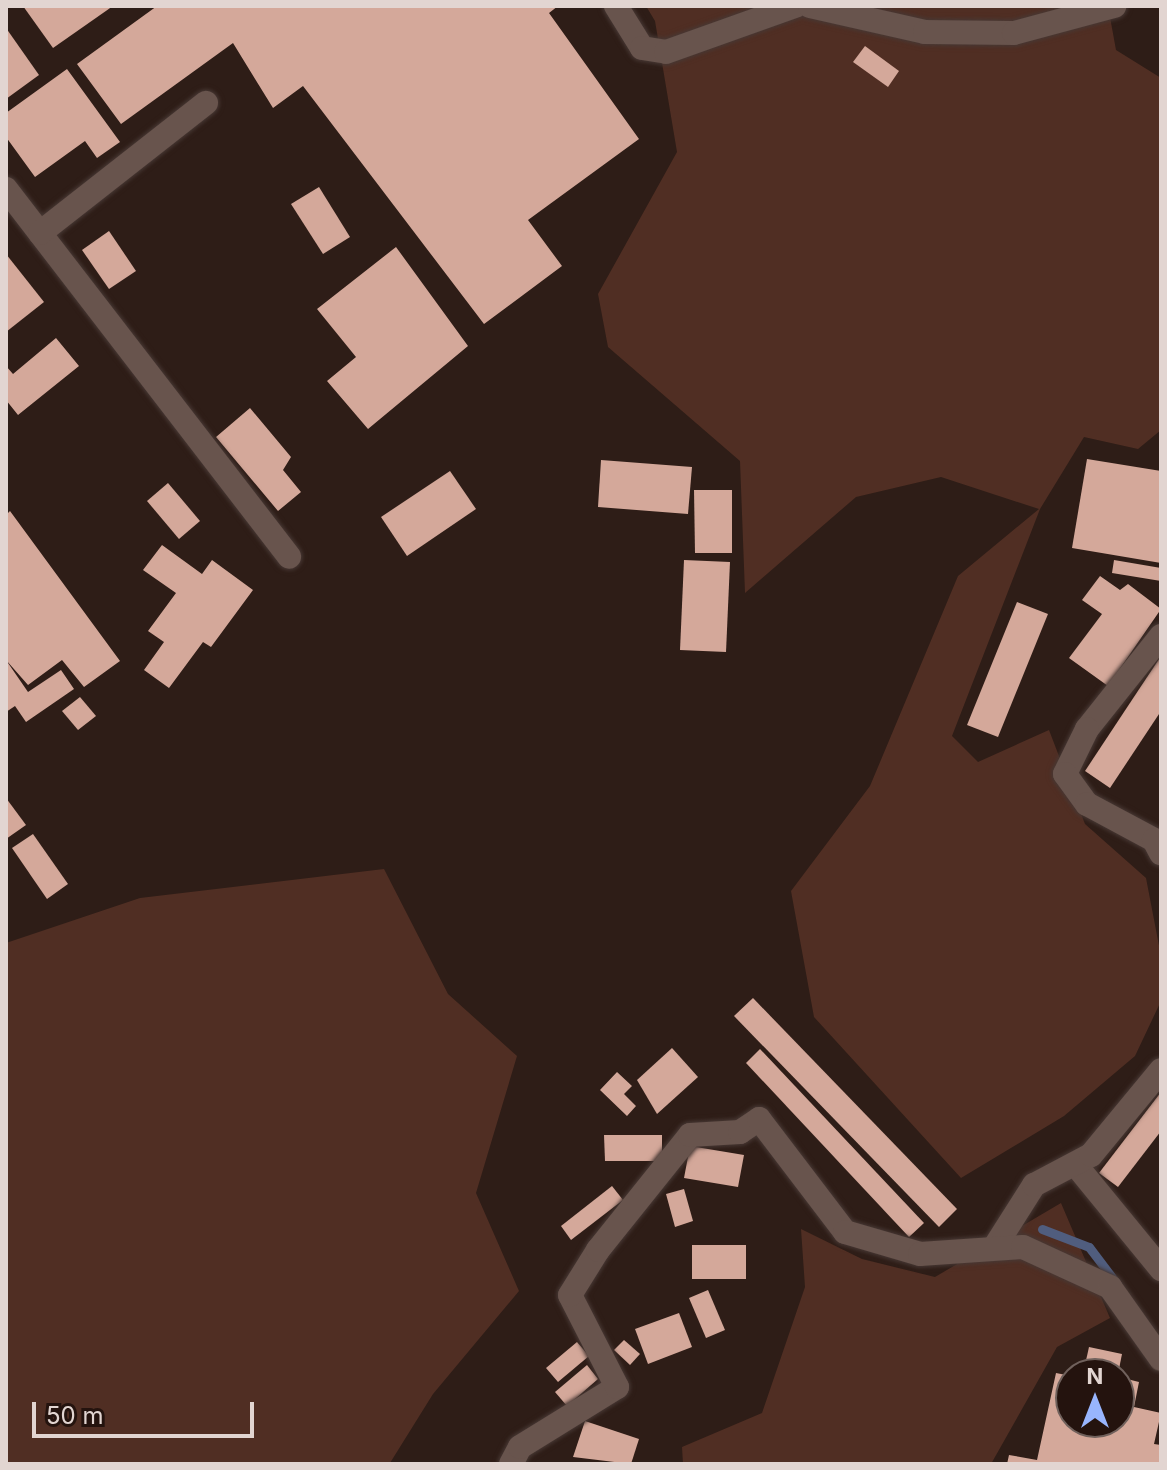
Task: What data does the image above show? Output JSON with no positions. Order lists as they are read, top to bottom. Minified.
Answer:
{"scale_bar":"50 m","north":"top"}
